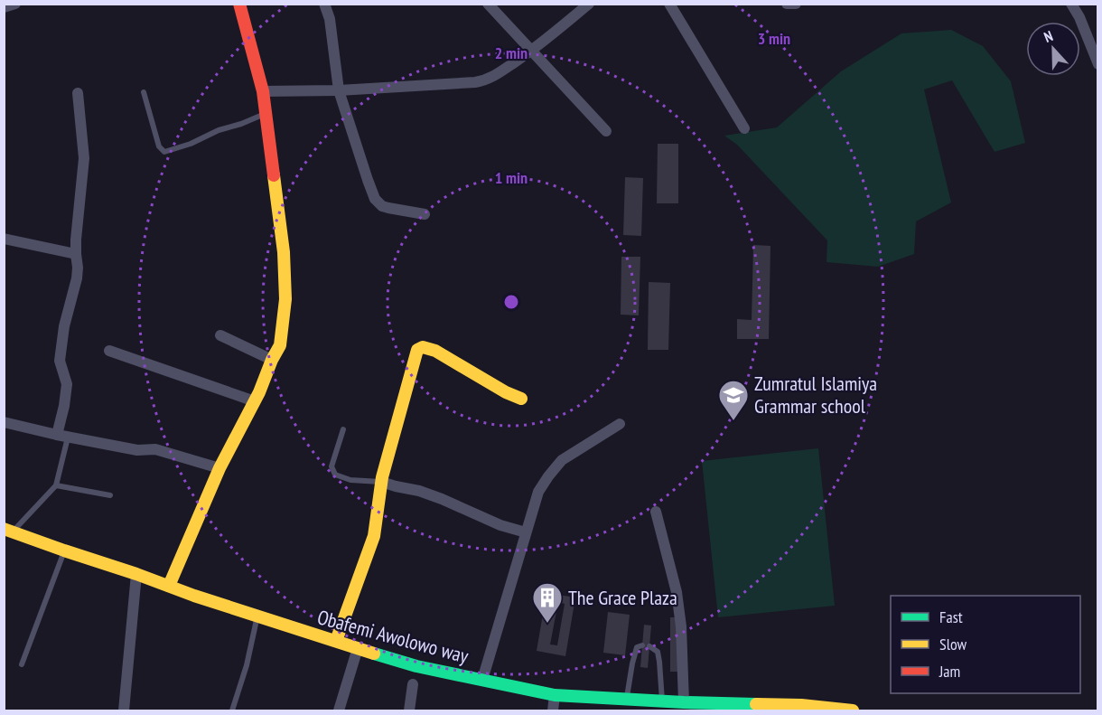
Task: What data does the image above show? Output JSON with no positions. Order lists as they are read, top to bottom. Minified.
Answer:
{"streets":{"street":["Obafemi Awolowo way"]},"places":{"school or university":["Zumratul Islamiya Grammar school"],"building":["The Grace Plaza"]},"legend":["Fast","Slow","Jam"],"north":"top","rings":["3 min","2 min","1 min"]}
